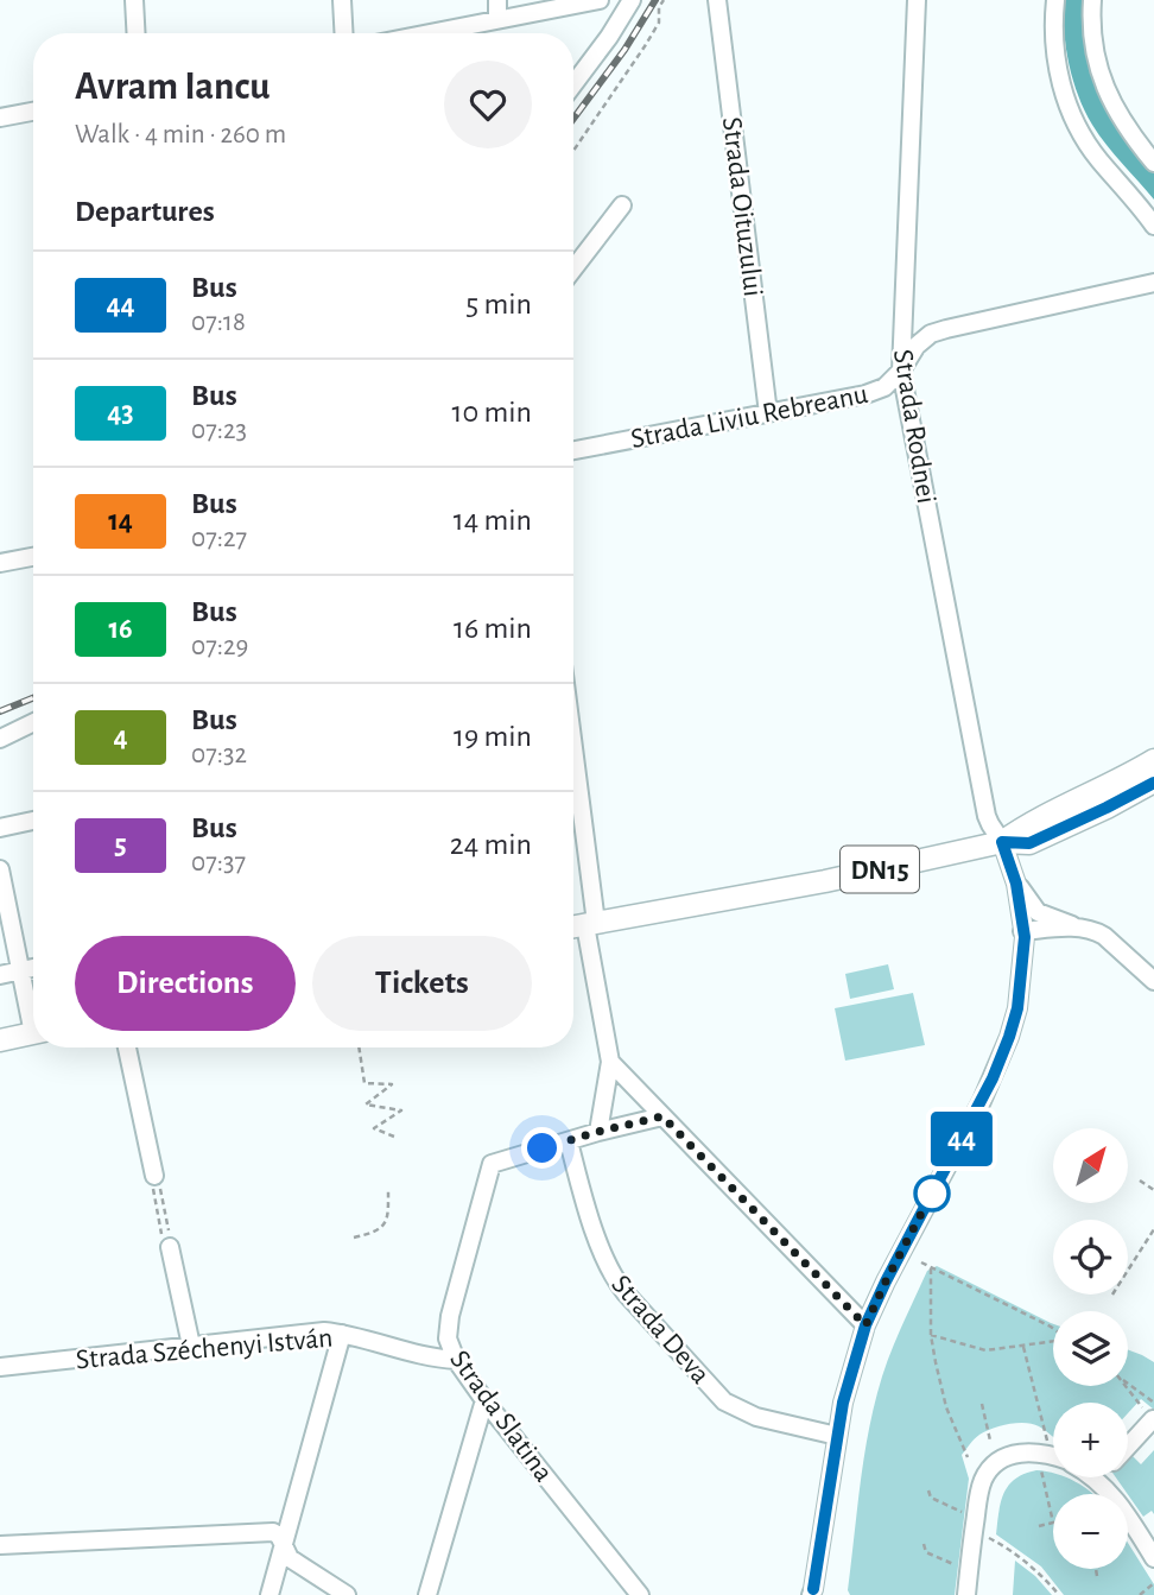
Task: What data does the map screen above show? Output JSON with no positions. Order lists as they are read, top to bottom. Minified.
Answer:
{"streets":{"main road":["DN15"],"street":["Strada Oituzului","Strada Liviu Rebreanu","Strada Rodnei","Strada Deva","Strada Széchenyi István","Strada Slatina"]},"crossings":[["Strada Oituzului","Strada Liviu Rebreanu"],["Strada Liviu Rebreanu","Strada Rodnei"],["Strada Rodnei","DN15"],["Strada Deva","Strada Slatina"],["Strada Széchenyi István","Strada Slatina"]],"lines":["bus line 44"],"north":"top right","page":{"on_map":"44","heading":[["Avram Iancu","Walk · 4 min · 260 m"],"Departures"],"list":[{"mark":"44","name":"Bus","note":"07:18","value":"5 min"},{"mark":"43","name":"Bus","note":"07:23","value":"10 min"},{"mark":"14","name":"Bus","note":"07:27","value":"14 min"},{"mark":"16","name":"Bus","note":"07:29","value":"16 min"},{"mark":"4","name":"Bus","note":"07:32","value":"19 min"},{"mark":"5","name":"Bus","note":"07:37","value":"24 min"}],"buttons":["Directions","Tickets"],"map_buttons":["+","−"]}}
